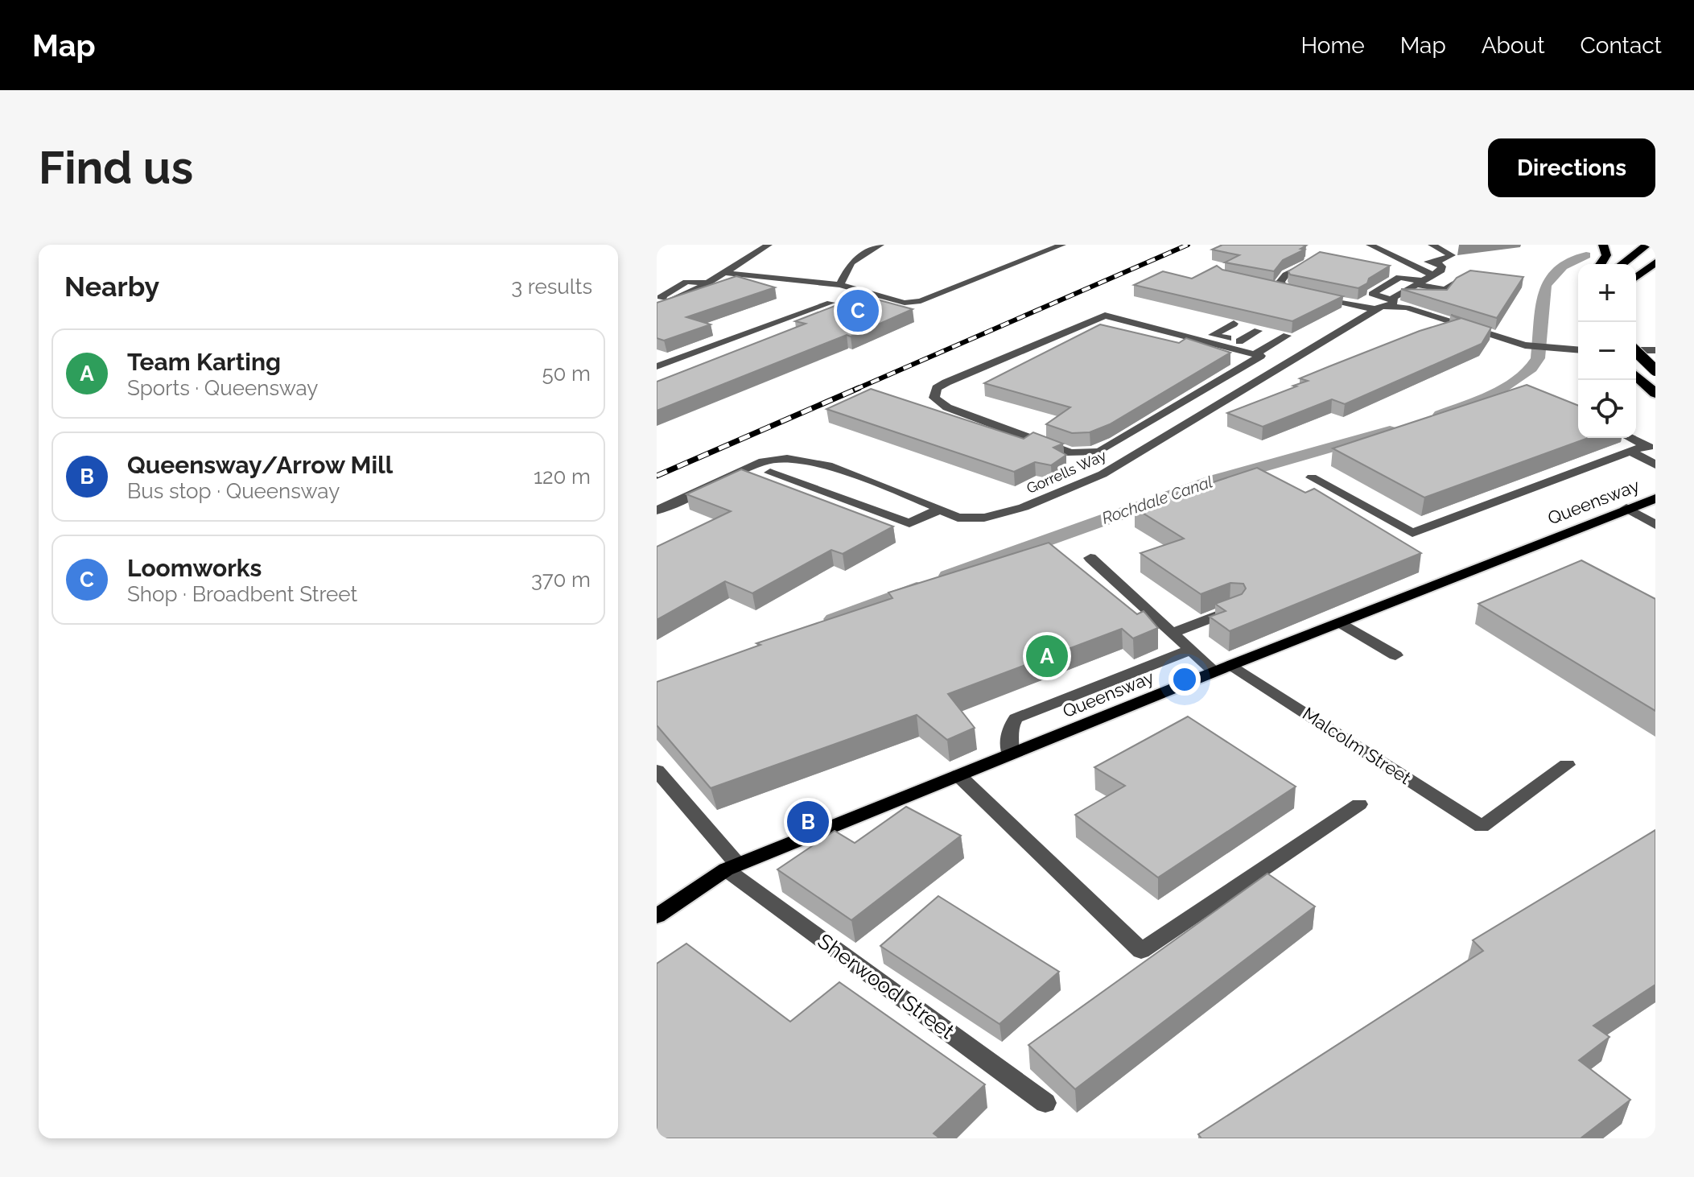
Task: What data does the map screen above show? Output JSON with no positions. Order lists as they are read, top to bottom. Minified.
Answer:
{"streets":{"main road":["Queensway"],"street":["Gorrells Way","Malcolm Street","Sherwood Street"]},"crossings":[["Queensway","Malcolm Street"],["Queensway","Sherwood Street"]],"water":["Rochdale Canal"],"page":{"header":"Map","nav":["Home","Map","About","Contact"],"buttons":"Directions","title":"Find us","heading":["Nearby","3 results"],"map_buttons":["+","−"],"pins":["C","A","B"],"list":[{"mark":"A","name":"Team Karting","note":"Sports · Queensway","value":"50 m"},{"mark":"B","name":"Queensway/Arrow Mill","note":"Bus stop · Queensway","value":"120 m"},{"mark":"C","name":"Loomworks","note":"Shop · Broadbent Street","value":"370 m"}]}}
